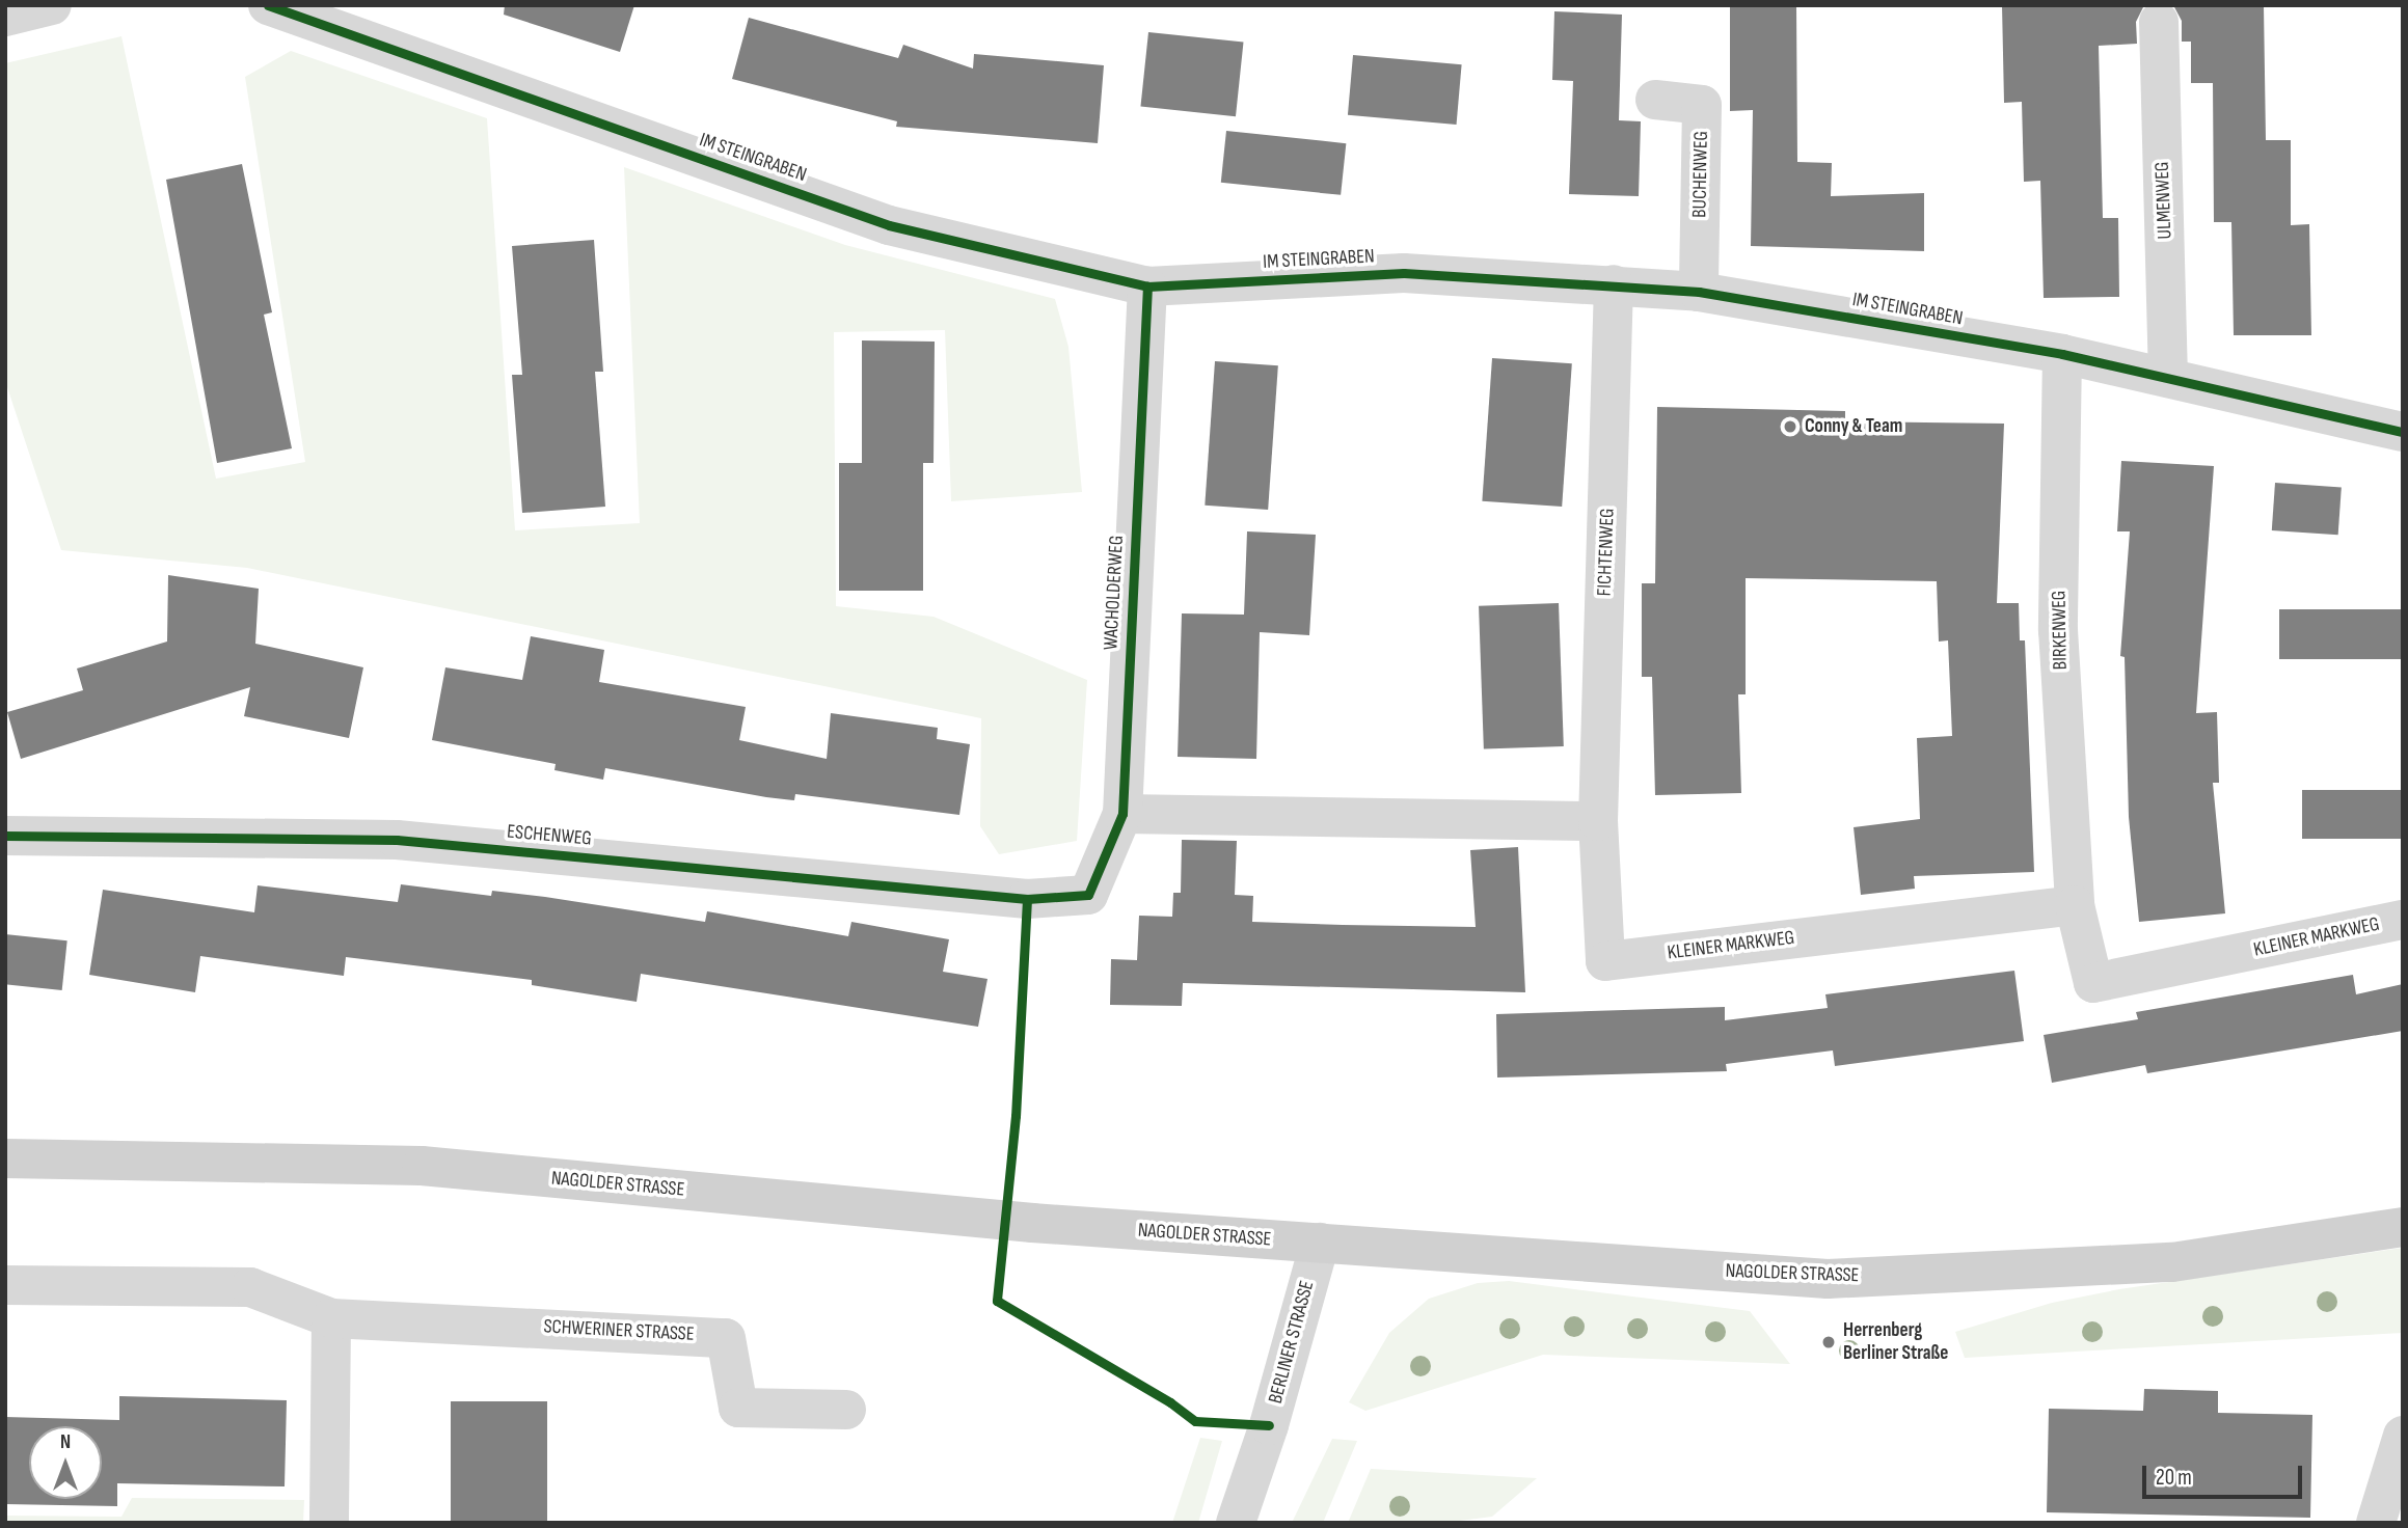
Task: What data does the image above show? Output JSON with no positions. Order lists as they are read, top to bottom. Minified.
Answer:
{"streets":{"main road":["NAGOLDER STRASSE"],"street":["IM STEINGRABEN","BUCHENWEG","ULMENWEG","FICHTENWEG","WACHOLDERWEG","BIRKENWEG","ESCHENWEG","KLEINER MARKWEG","SCHWERINER STRASSE","BERLINER STRASSE"]},"crossings":[["IM STEINGRABEN","BUCHENWEG"],["IM STEINGRABEN","ULMENWEG"],["IM STEINGRABEN","FICHTENWEG"],["IM STEINGRABEN","WACHOLDERWEG"],["IM STEINGRABEN","BIRKENWEG"],["FICHTENWEG","KLEINER MARKWEG"],["WACHOLDERWEG","ESCHENWEG"],["BIRKENWEG","KLEINER MARKWEG"],["NAGOLDER STRASSE","BERLINER STRASSE"]],"places":["Conny & Team","Herrenberg Berliner Straße"],"scale_bar":"20 m","north":"top"}
